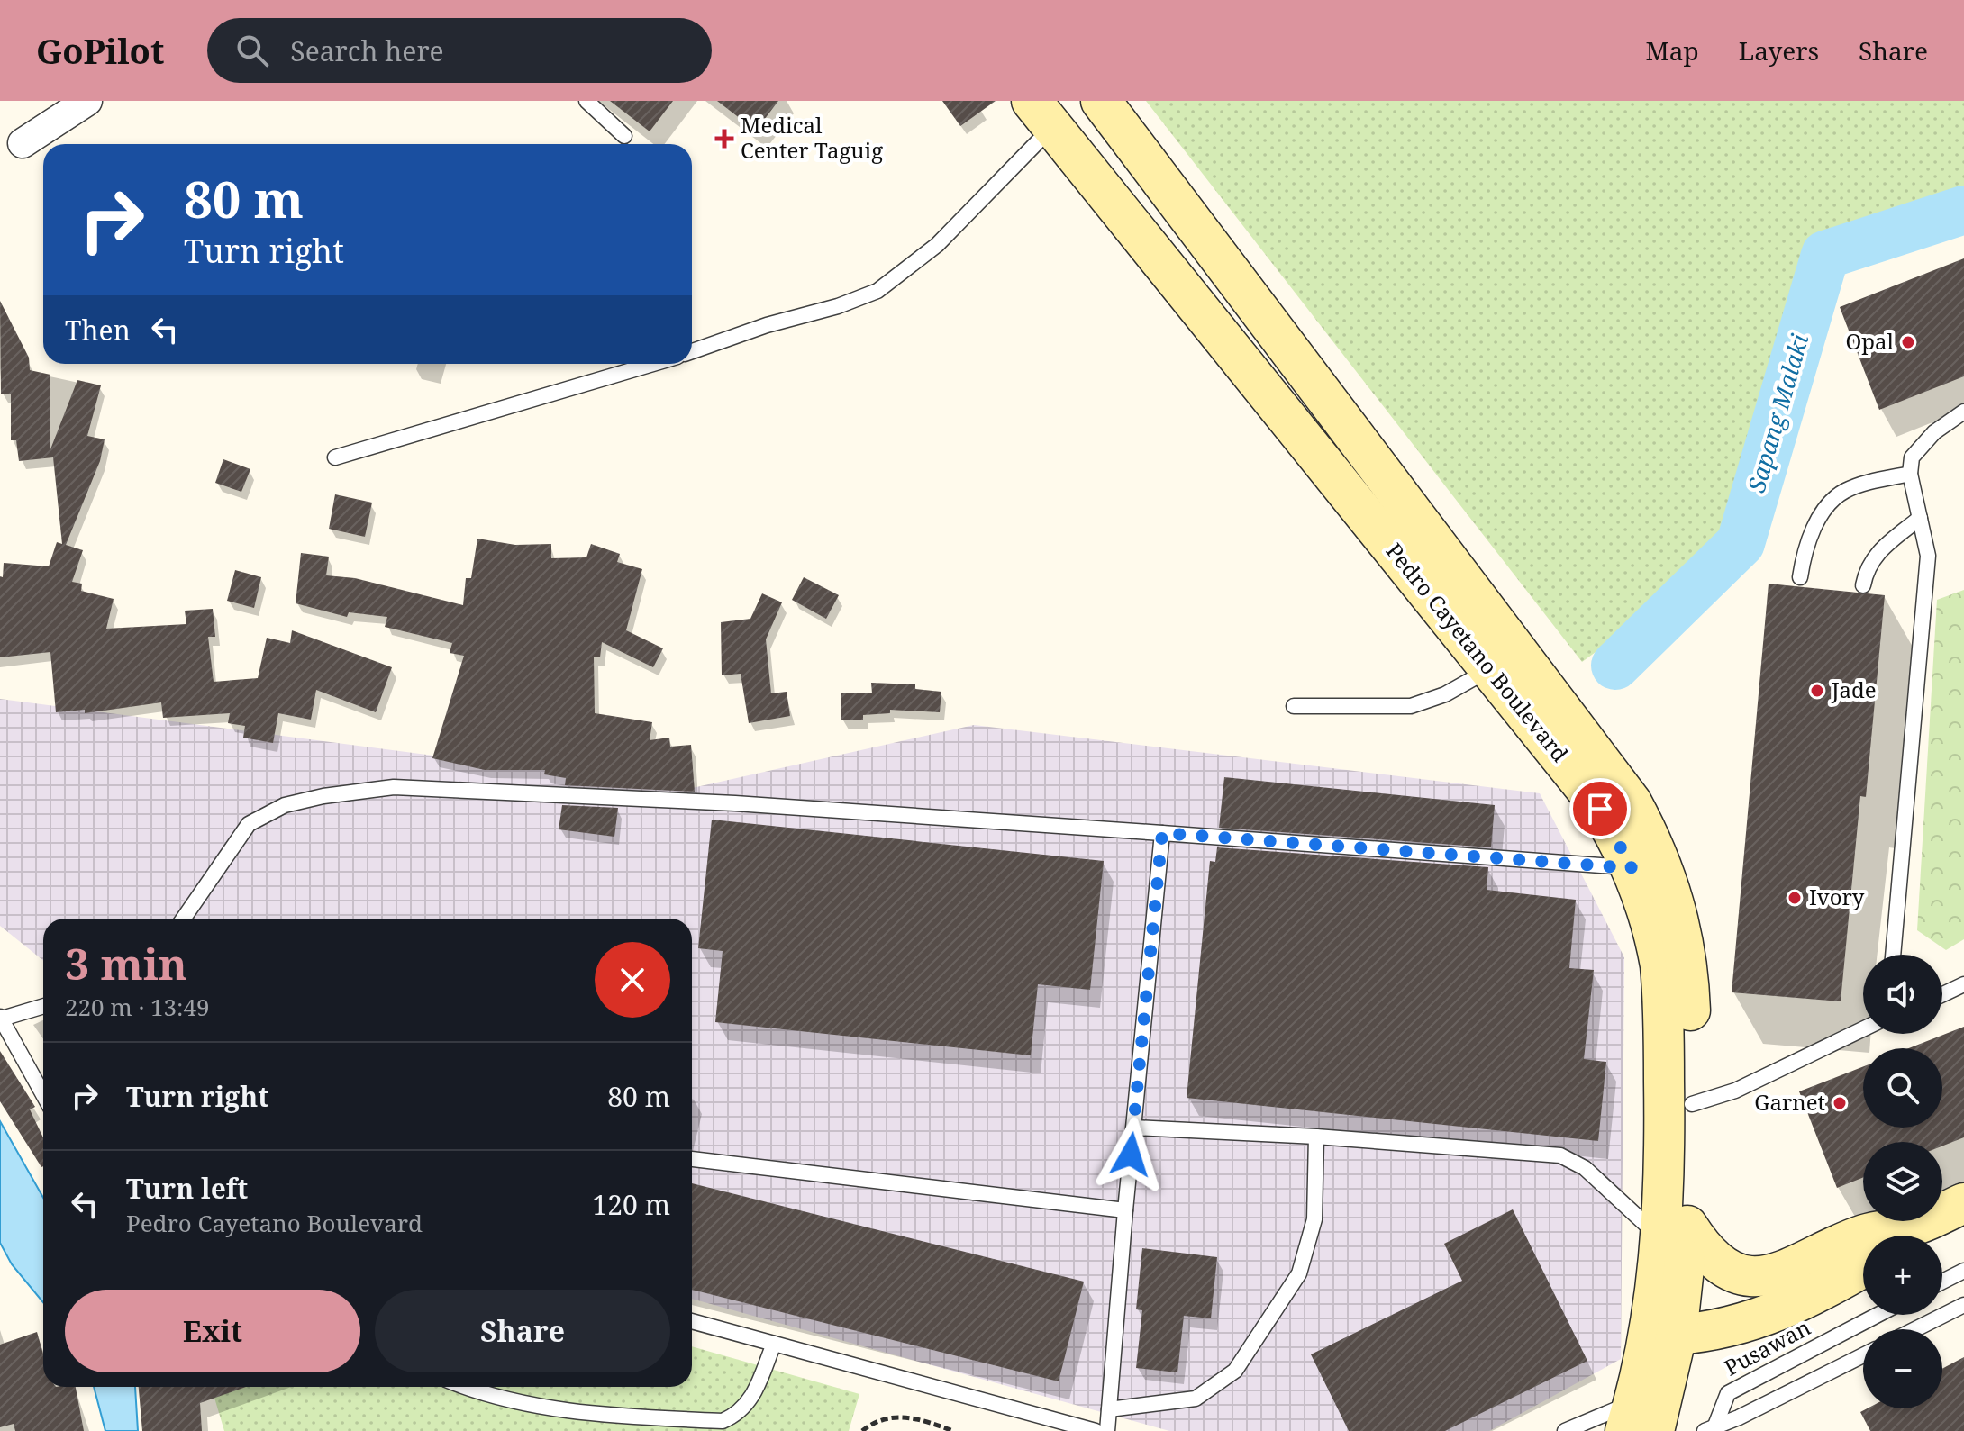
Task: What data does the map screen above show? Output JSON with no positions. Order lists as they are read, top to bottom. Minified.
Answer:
{"streets":{"main road":["Pedro Cayetano Boulevard"],"lane":["Pusawan"]},"water":["Sapang Malaki"],"places":{"health":["Medical Center Taguig"],"other":["Opal","Jade","Ivory","Garnet"]},"page":{"header":"GoPilot","search":"Search here","nav":["Map","Layers","Share"],"turn":["80 m","Turn right"],"then":"Then","heading":["3 min","220 m · 13:49"],"map_buttons":["+","−"],"list":[{"name":"Turn right","value":"80 m"},{"name":"Turn left","note":"Pedro Cayetano Boulevard","value":"120 m"}],"buttons":["Exit","Share"]}}
